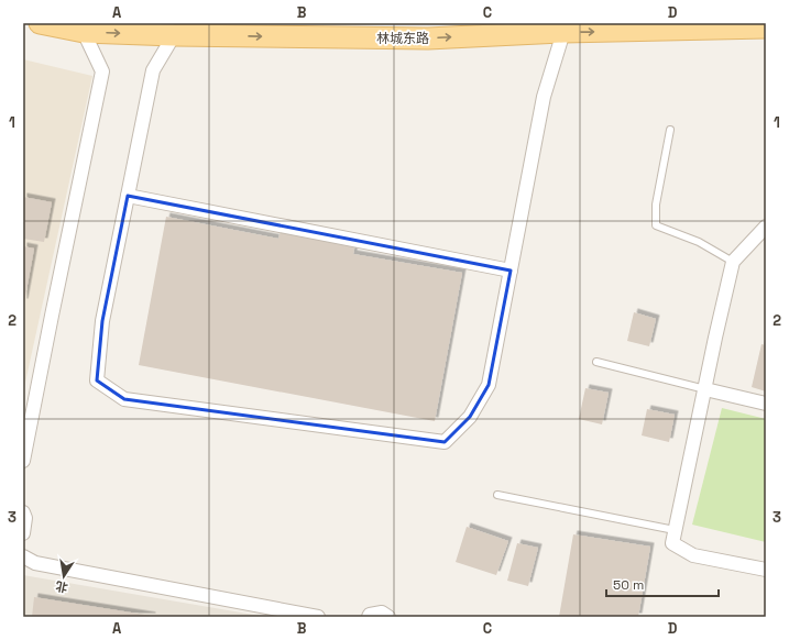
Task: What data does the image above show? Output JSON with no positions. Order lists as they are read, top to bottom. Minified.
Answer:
{"streets":{"main road":["林城东路"]},"one_way":["林城东路"],"scale_bar":"50 m","north":"bottom","grid":{"columns":["A","B","C","D"],"rows":["1","2","3"]}}
